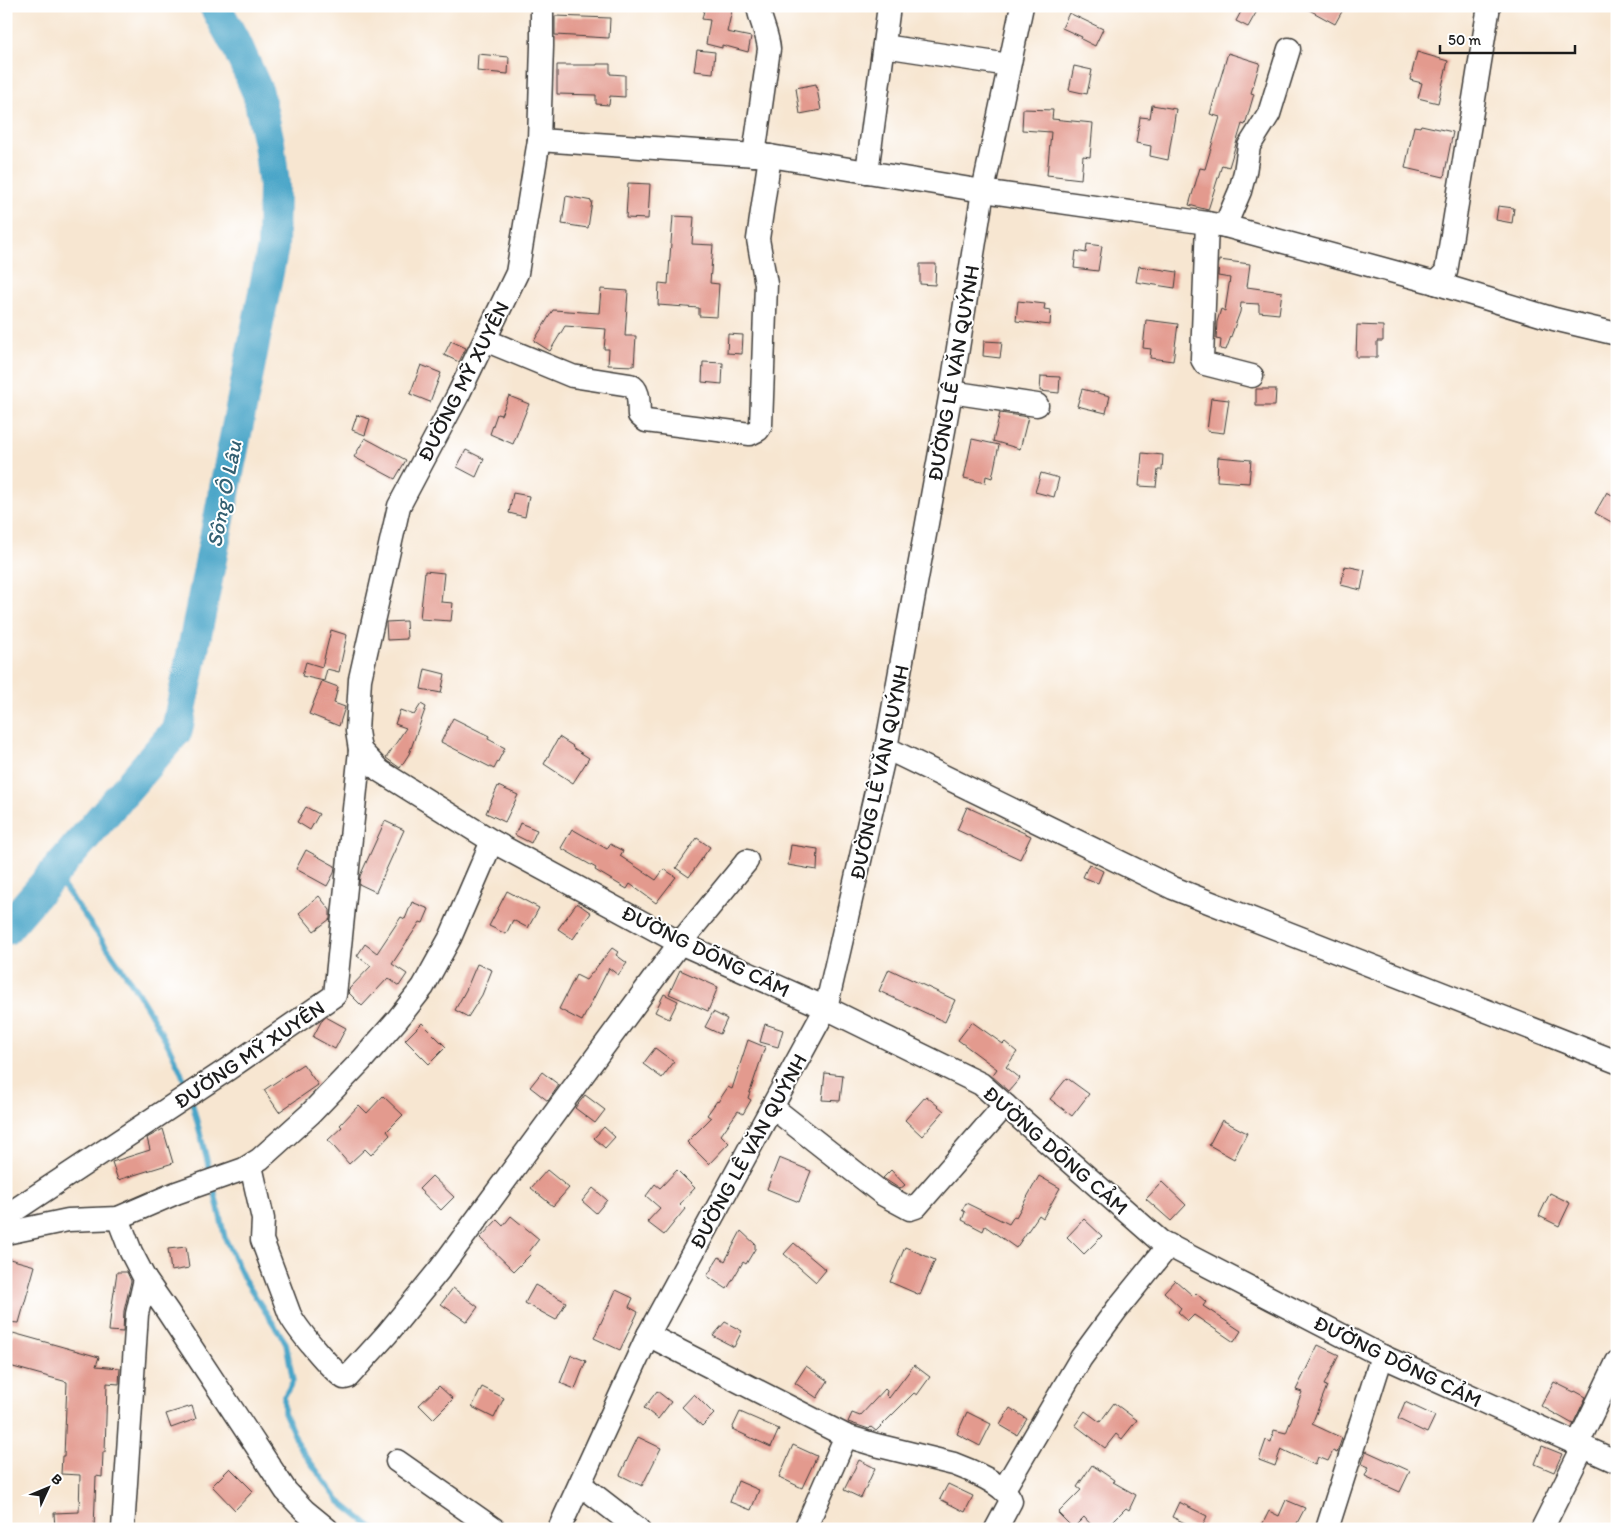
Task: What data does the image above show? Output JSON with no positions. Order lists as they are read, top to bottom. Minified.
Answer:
{"streets":{"street":["ĐƯỜNG LÊ VĂN QUÝNH","ĐƯỜNG MỸ XUYÊN","ĐƯỜNG DÕNG CẢM"]},"crossings":[["ĐƯỜNG LÊ VĂN QUÝNH","ĐƯỜNG DÕNG CẢM"]],"water":["Sông Ô Lâu"],"scale_bar":"50 m","north":"top right"}
